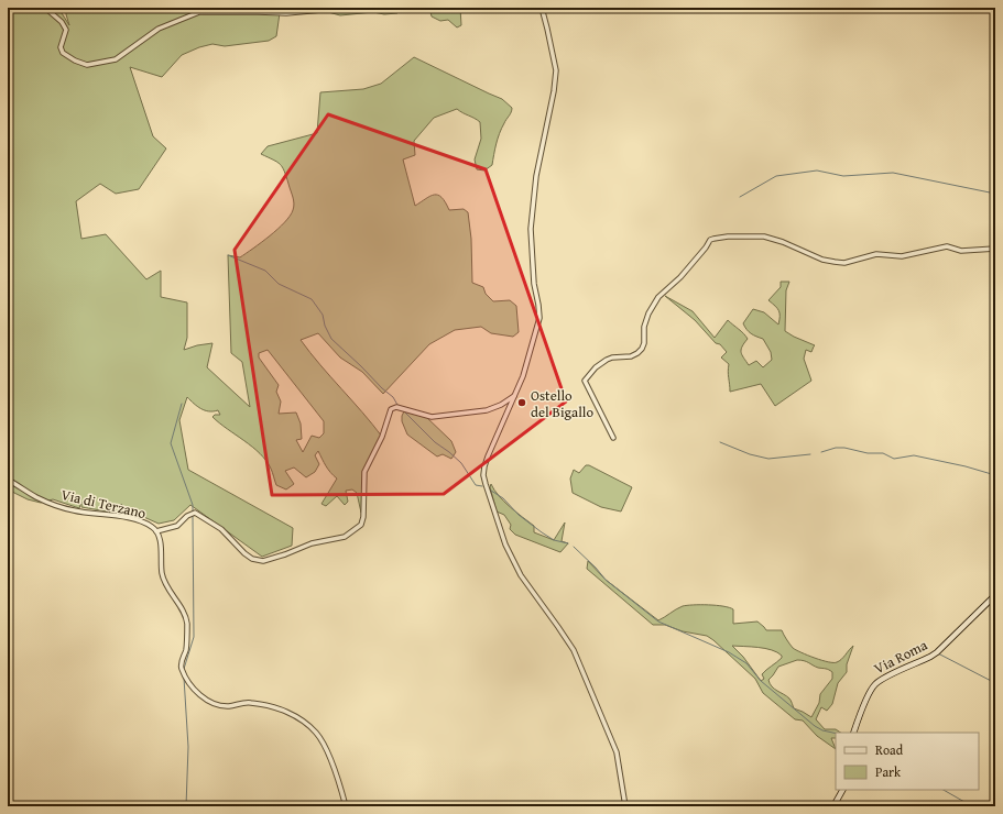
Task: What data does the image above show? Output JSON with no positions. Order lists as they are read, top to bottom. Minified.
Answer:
{"streets":{"main road":["Via Roma"],"street":["Via di Terzano"]},"places":["Ostello del Bigallo"],"legend":["Road","Park"]}
